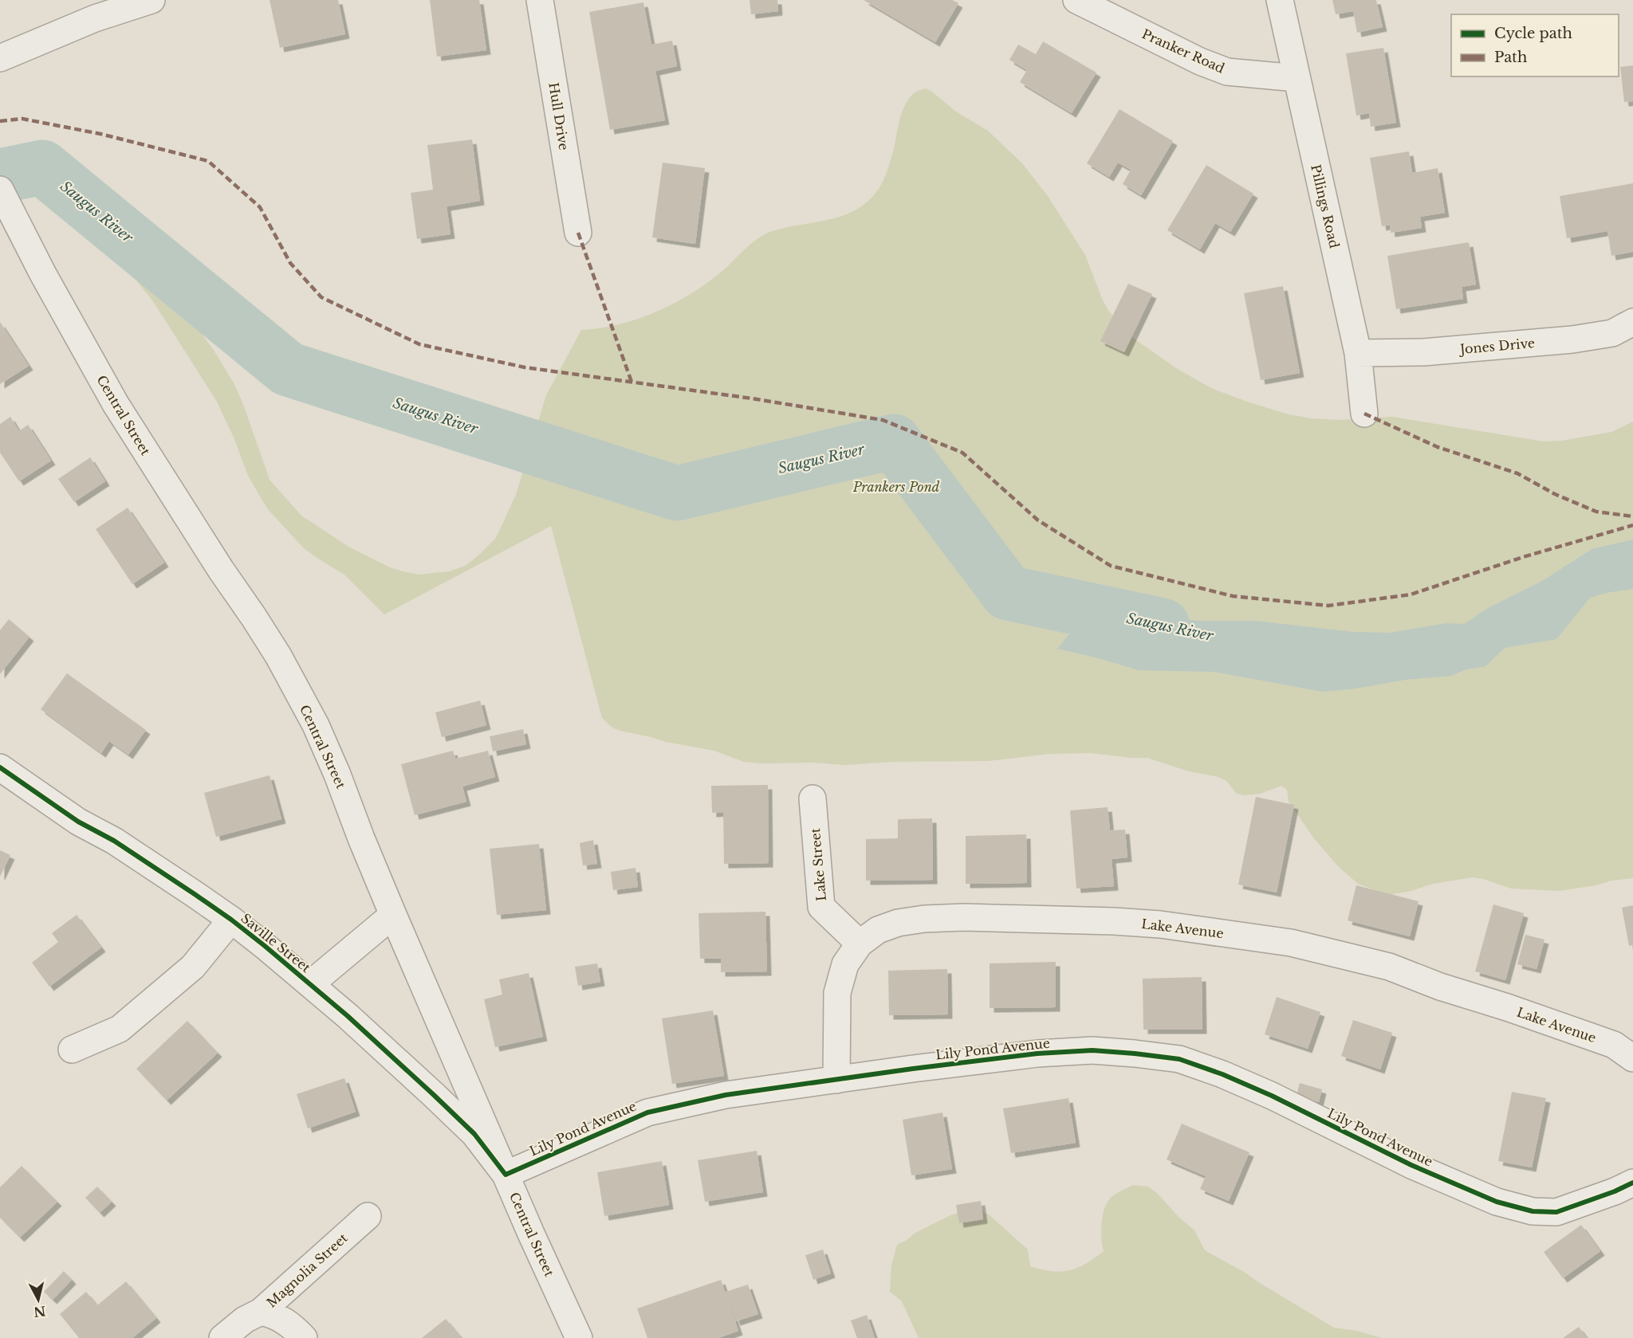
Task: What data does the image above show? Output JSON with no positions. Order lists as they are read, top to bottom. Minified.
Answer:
{"streets":{"street":["Pranker Road","Hull Drive","Pillings Road","Jones Drive","Central Street","Lake Street","Lake Avenue","Saville Street","Lily Pond Avenue","Magnolia Street"]},"crossings":[["Pranker Road","Pillings Road"],["Pillings Road","Jones Drive"],["Central Street","Saville Street"],["Central Street","Lily Pond Avenue"],["Lake Street","Lake Avenue"],["Lake Avenue","Lily Pond Avenue"],["Saville Street","Lily Pond Avenue"]],"water":["Saugus River"],"parks":["Prankers Pond"],"legend":["Cycle path","Path"],"north":"bottom"}
